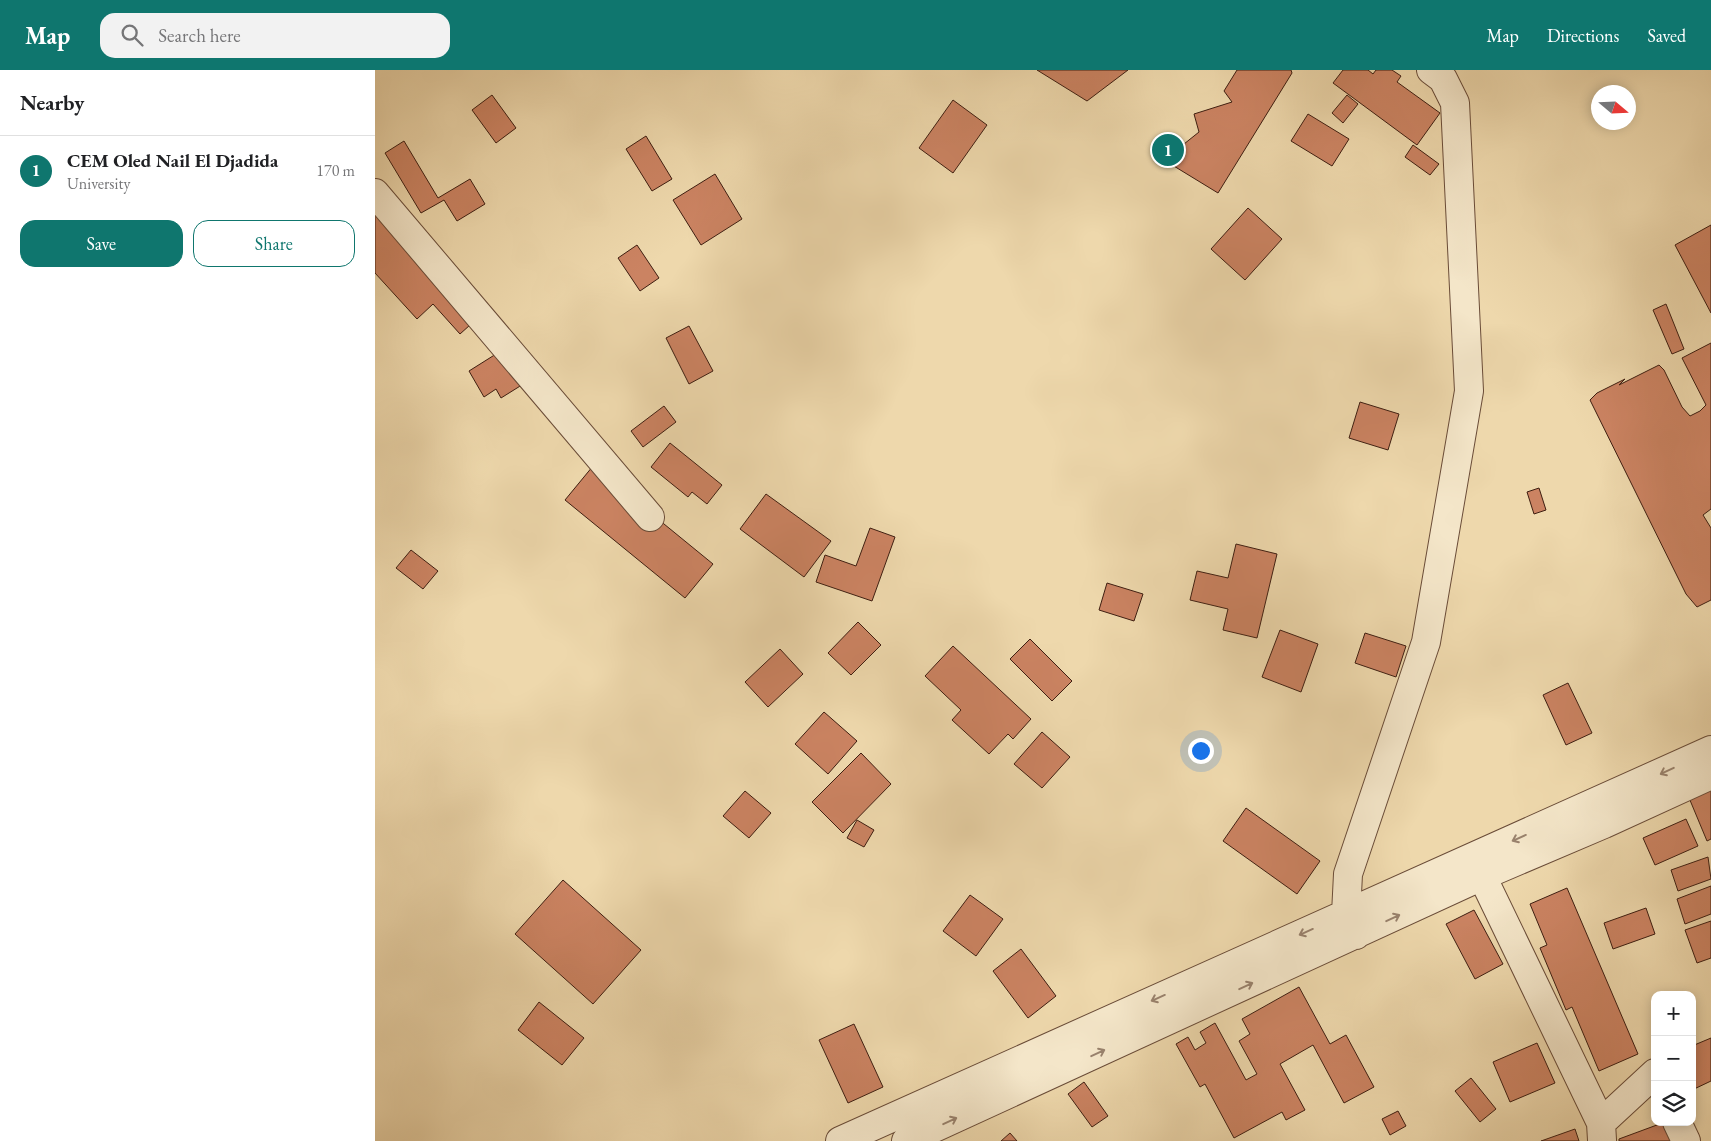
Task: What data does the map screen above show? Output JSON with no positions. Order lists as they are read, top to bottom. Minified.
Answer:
{"north":"right","page":{"header":"Map","search":"Search here","nav":["Map","Directions","Saved"],"heading":"Nearby","pins":"1","list":[{"mark":"1","name":"CEM Oled Nail El Djadida","note":"University","value":"170 m"}],"buttons":["Save","Share"],"map_buttons":["+","−"]}}
